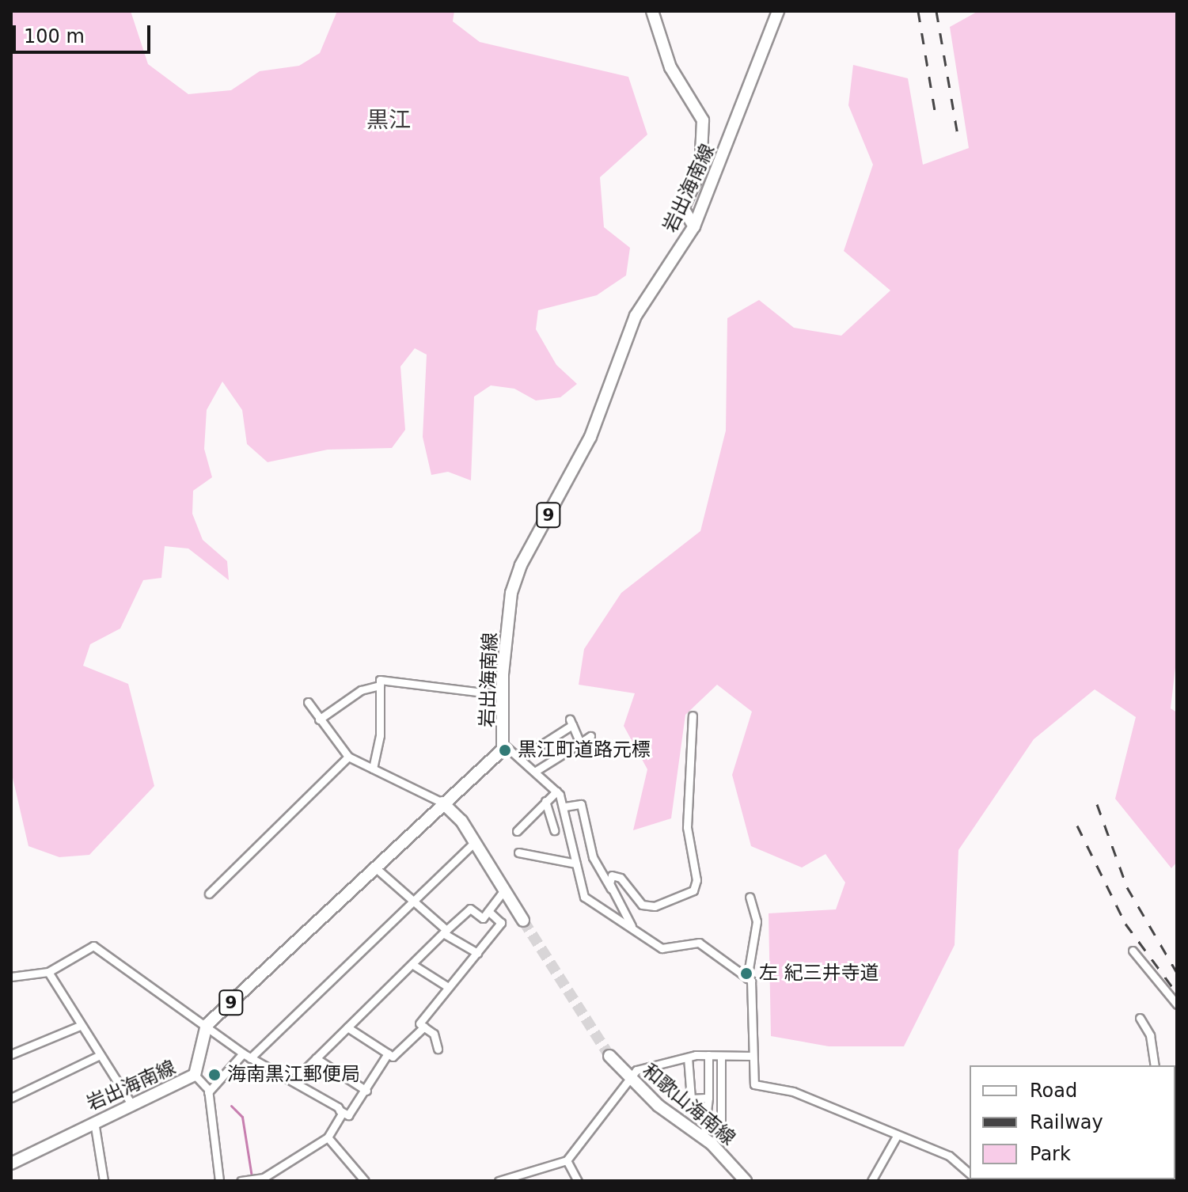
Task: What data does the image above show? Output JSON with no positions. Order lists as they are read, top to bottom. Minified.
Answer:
{"streets":{"main road":["岩出海南線","9","和歌山海南線"]},"districts":["黒江"],"places":["黒江町道路元標","左 紀三井寺道","海南黒江郵便局"],"legend":["Road","Railway","Park"],"scale_bar":"100 m"}
